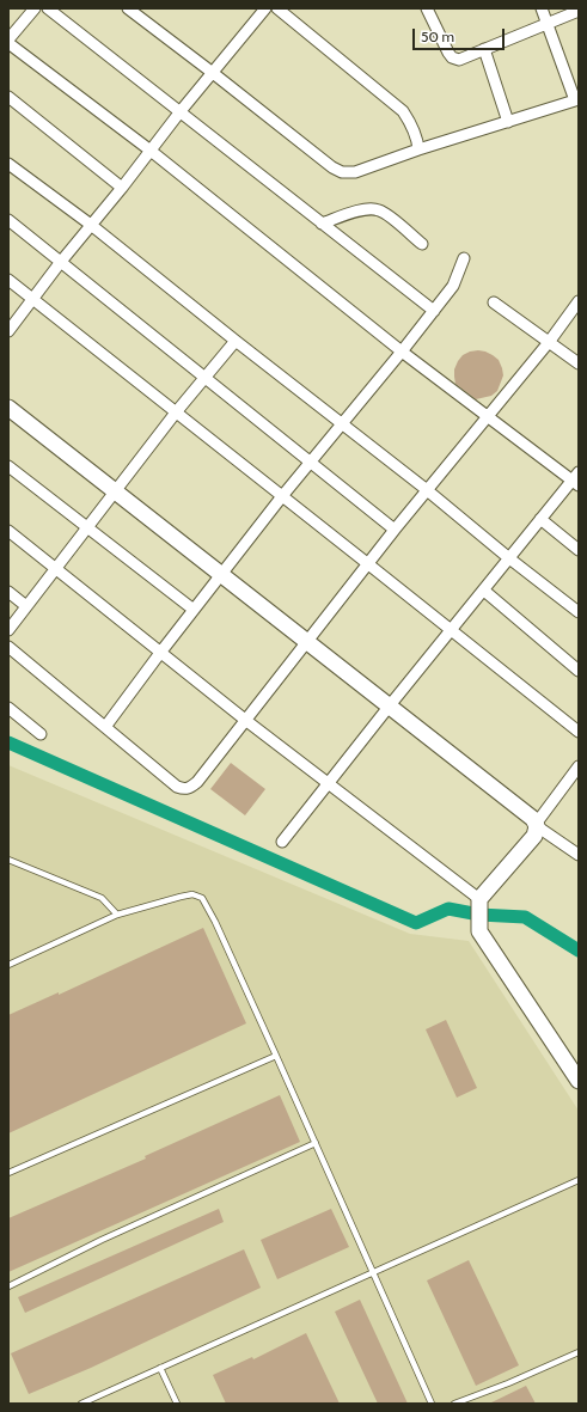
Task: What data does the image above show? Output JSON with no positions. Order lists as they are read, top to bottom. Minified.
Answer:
{"scale_bar":"50 m"}
